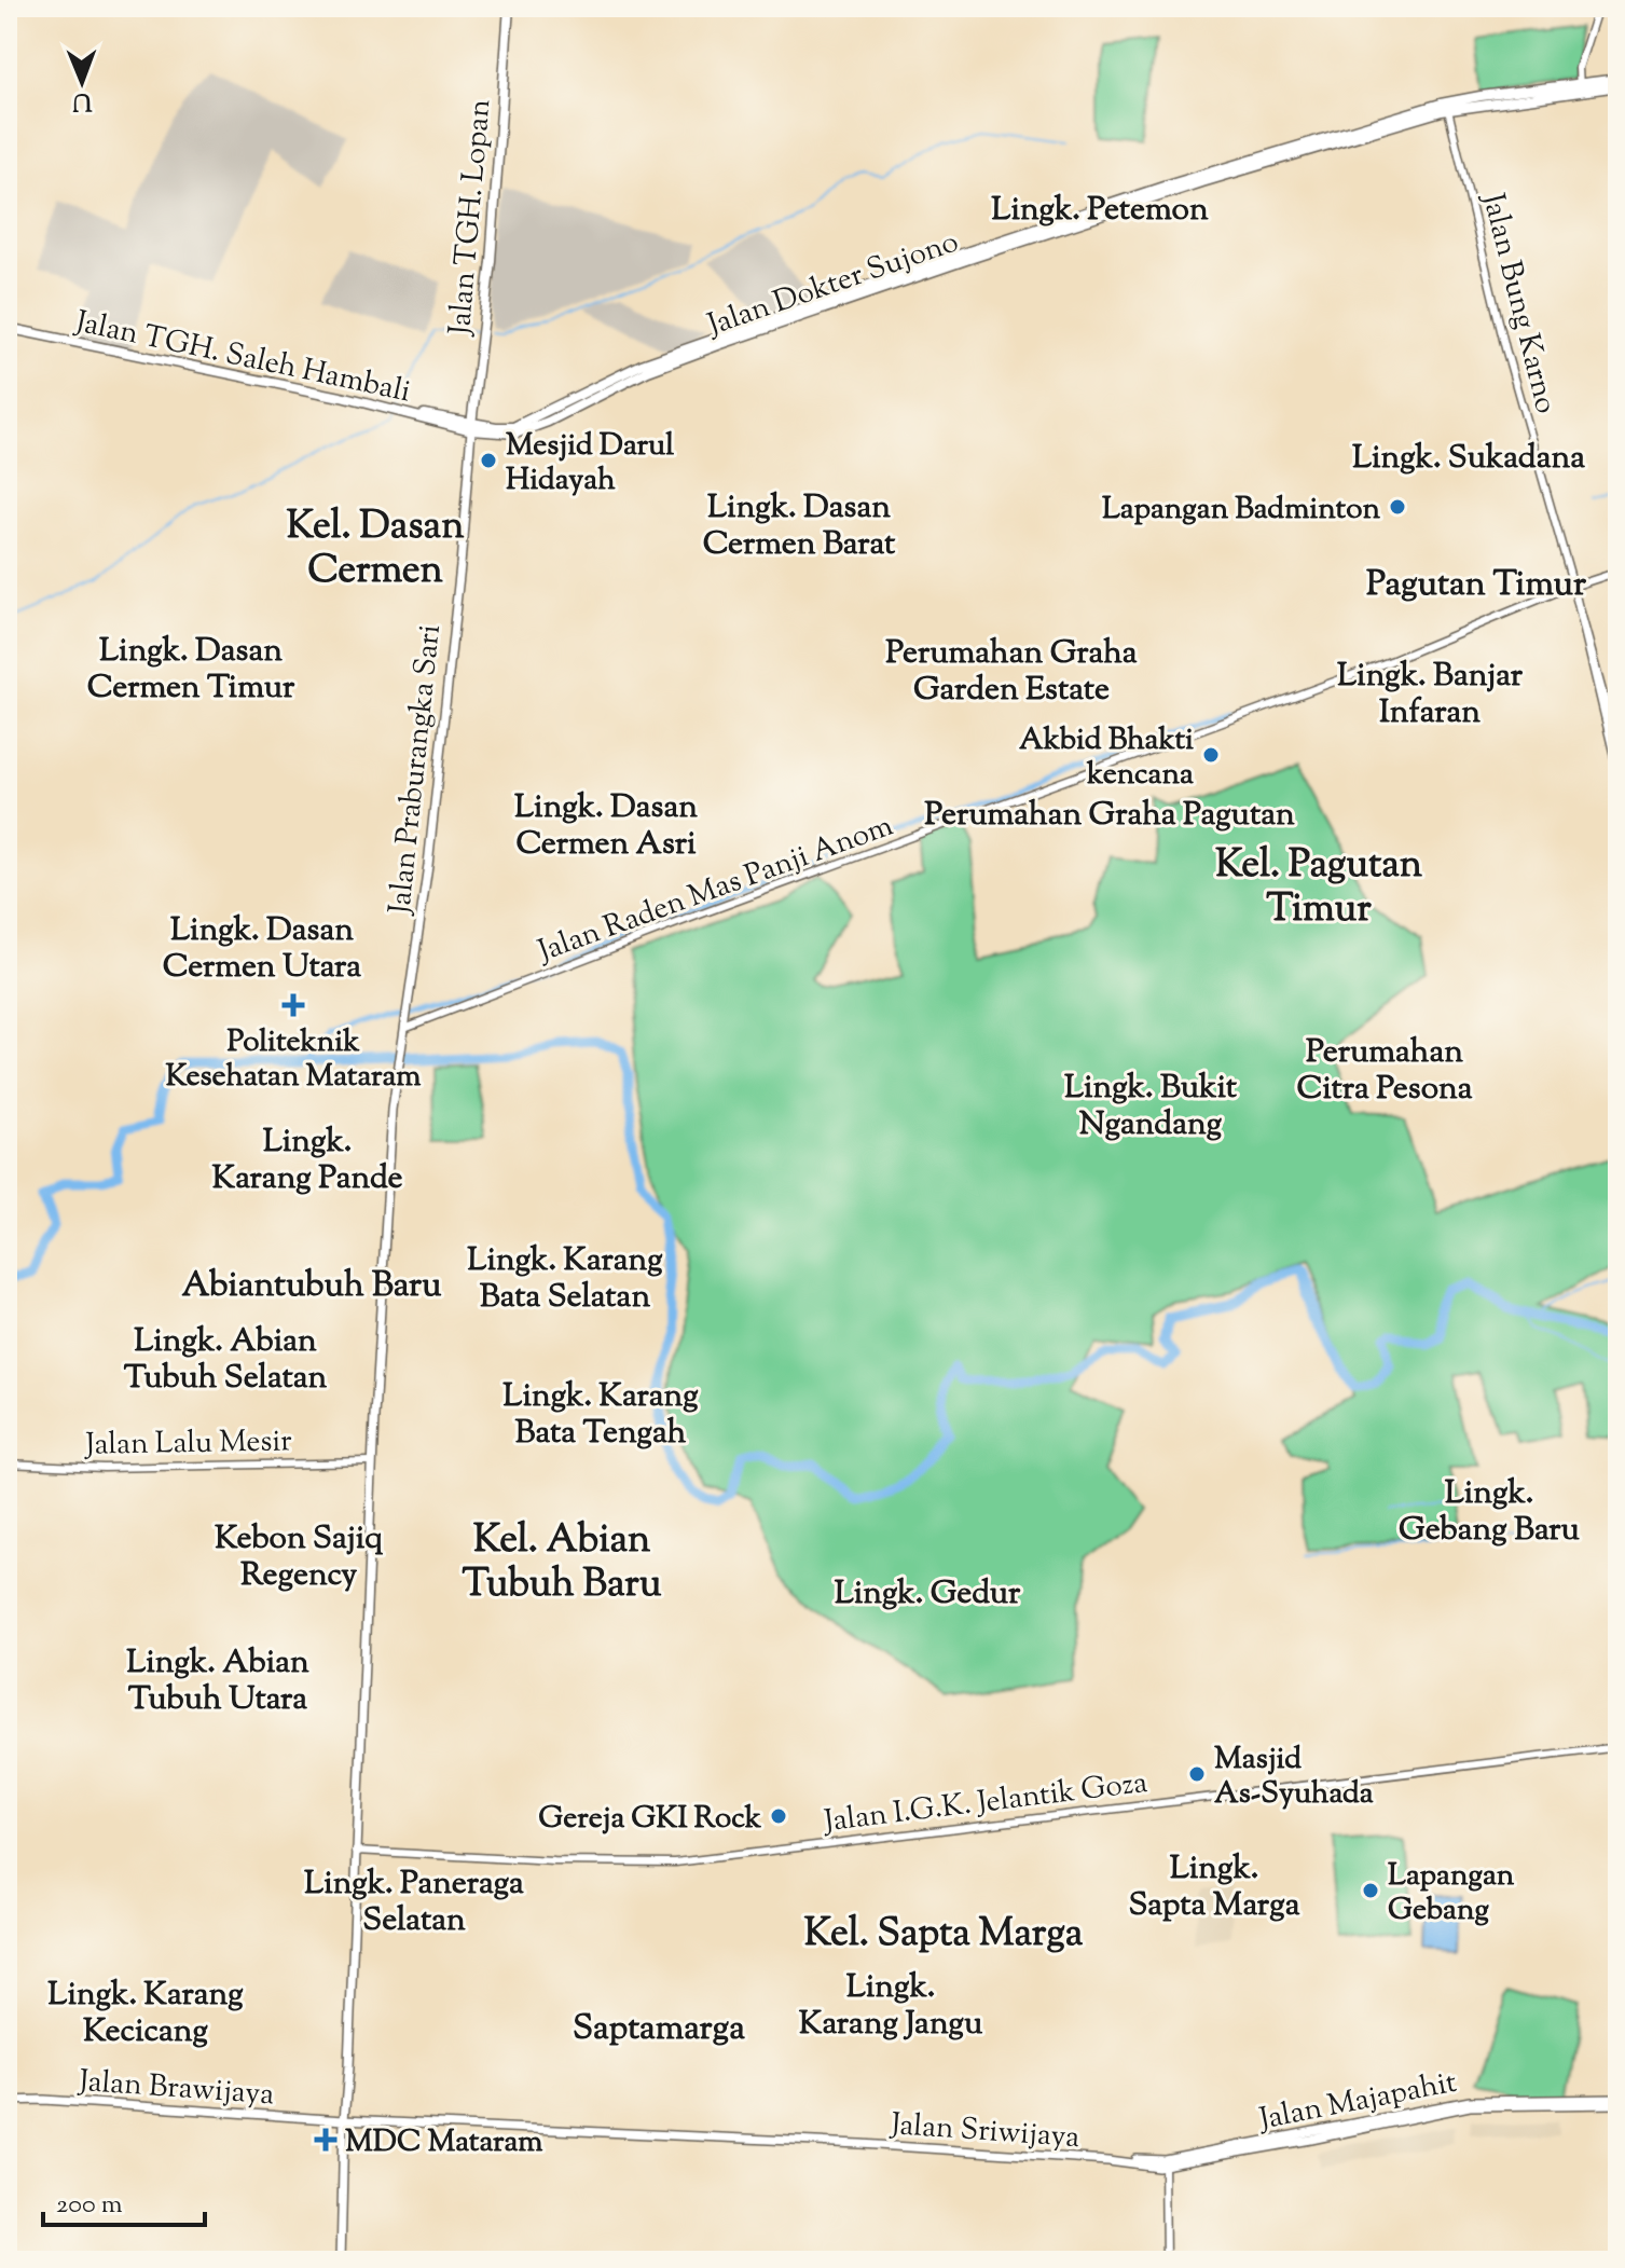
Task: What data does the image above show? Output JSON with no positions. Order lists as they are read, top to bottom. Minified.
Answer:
{"streets":{"highway":["Jalan TGH. Lopan","Jalan Dokter Sujono","Jalan TGH. Saleh Hambali"],"main road":["Jalan Praburangka Sari","Jalan Brawijaya","Jalan Majapahit","Jalan Sriwijaya"],"street":["Jalan Bung Karno","Jalan Raden Mas Panji Anom","Jalan Lalu Mesir","Jalan I.G.K. Jelantik Goza"]},"crossings":[["Jalan TGH. Lopan","Jalan Dokter Sujono"],["Jalan TGH. Lopan","Jalan TGH. Saleh Hambali"],["Jalan TGH. Lopan","Jalan Praburangka Sari"],["Jalan Dokter Sujono","Jalan Bung Karno"],["Jalan Dokter Sujono","Jalan TGH. Saleh Hambali"],["Jalan Dokter Sujono","Jalan Praburangka Sari"],["Jalan Bung Karno","Jalan Raden Mas Panji Anom"],["Jalan TGH. Saleh Hambali","Jalan Praburangka Sari"],["Jalan Praburangka Sari","Jalan Raden Mas Panji Anom"],["Jalan Praburangka Sari","Jalan Lalu Mesir"],["Jalan Praburangka Sari","Jalan I.G.K. Jelantik Goza"],["Jalan Praburangka Sari","Jalan Brawijaya"],["Jalan Praburangka Sari","Jalan Sriwijaya"],["Jalan Brawijaya","Jalan Sriwijaya"],["Jalan Majapahit","Jalan Sriwijaya"]],"districts":["Lingk. Petemon","Lingk. Sukadana","Lingk. Dasan Cermen Barat","Kel. Dasan Cermen","Pagutan Timur","Lingk. Dasan Cermen Timur","Perumahan Graha Garden Estate","Lingk. Banjar Infaran","Lingk. Dasan Cermen Asri","Perumahan Graha Pagutan","Kel. Pagutan Timur","Lingk. Dasan Cermen Utara","Perumahan Citra Pesona","Lingk. Bukit Ngandang","Lingk. Karang Pande","Lingk. Karang Bata Selatan","Abiantubuh Baru","Lingk. Abian Tubuh Selatan","Lingk. Karang Bata Tengah","Lingk. Gebang Baru","Kebon Sajiq Regency","Kel. Abian Tubuh Baru","Lingk. Gedur","Lingk. Abian Tubuh Utara","Lingk. Sapta Marga","Lingk. Paneraga Selatan","Kel. Sapta Marga","Lingk. Karang Jangu","Lingk. Karang Kecicang","Saptamarga"],"places":{"other":["Mesjid Darul Hidayah","Lapangan Badminton","Akbid Bhakti kencana","Masjid As-Syuhada","Gereja GKI Rock","Lapangan Gebang"],"health":["Politeknik Kesehatan Mataram","MDC Mataram"]},"scale_bar":"200 m","north":"bottom"}
